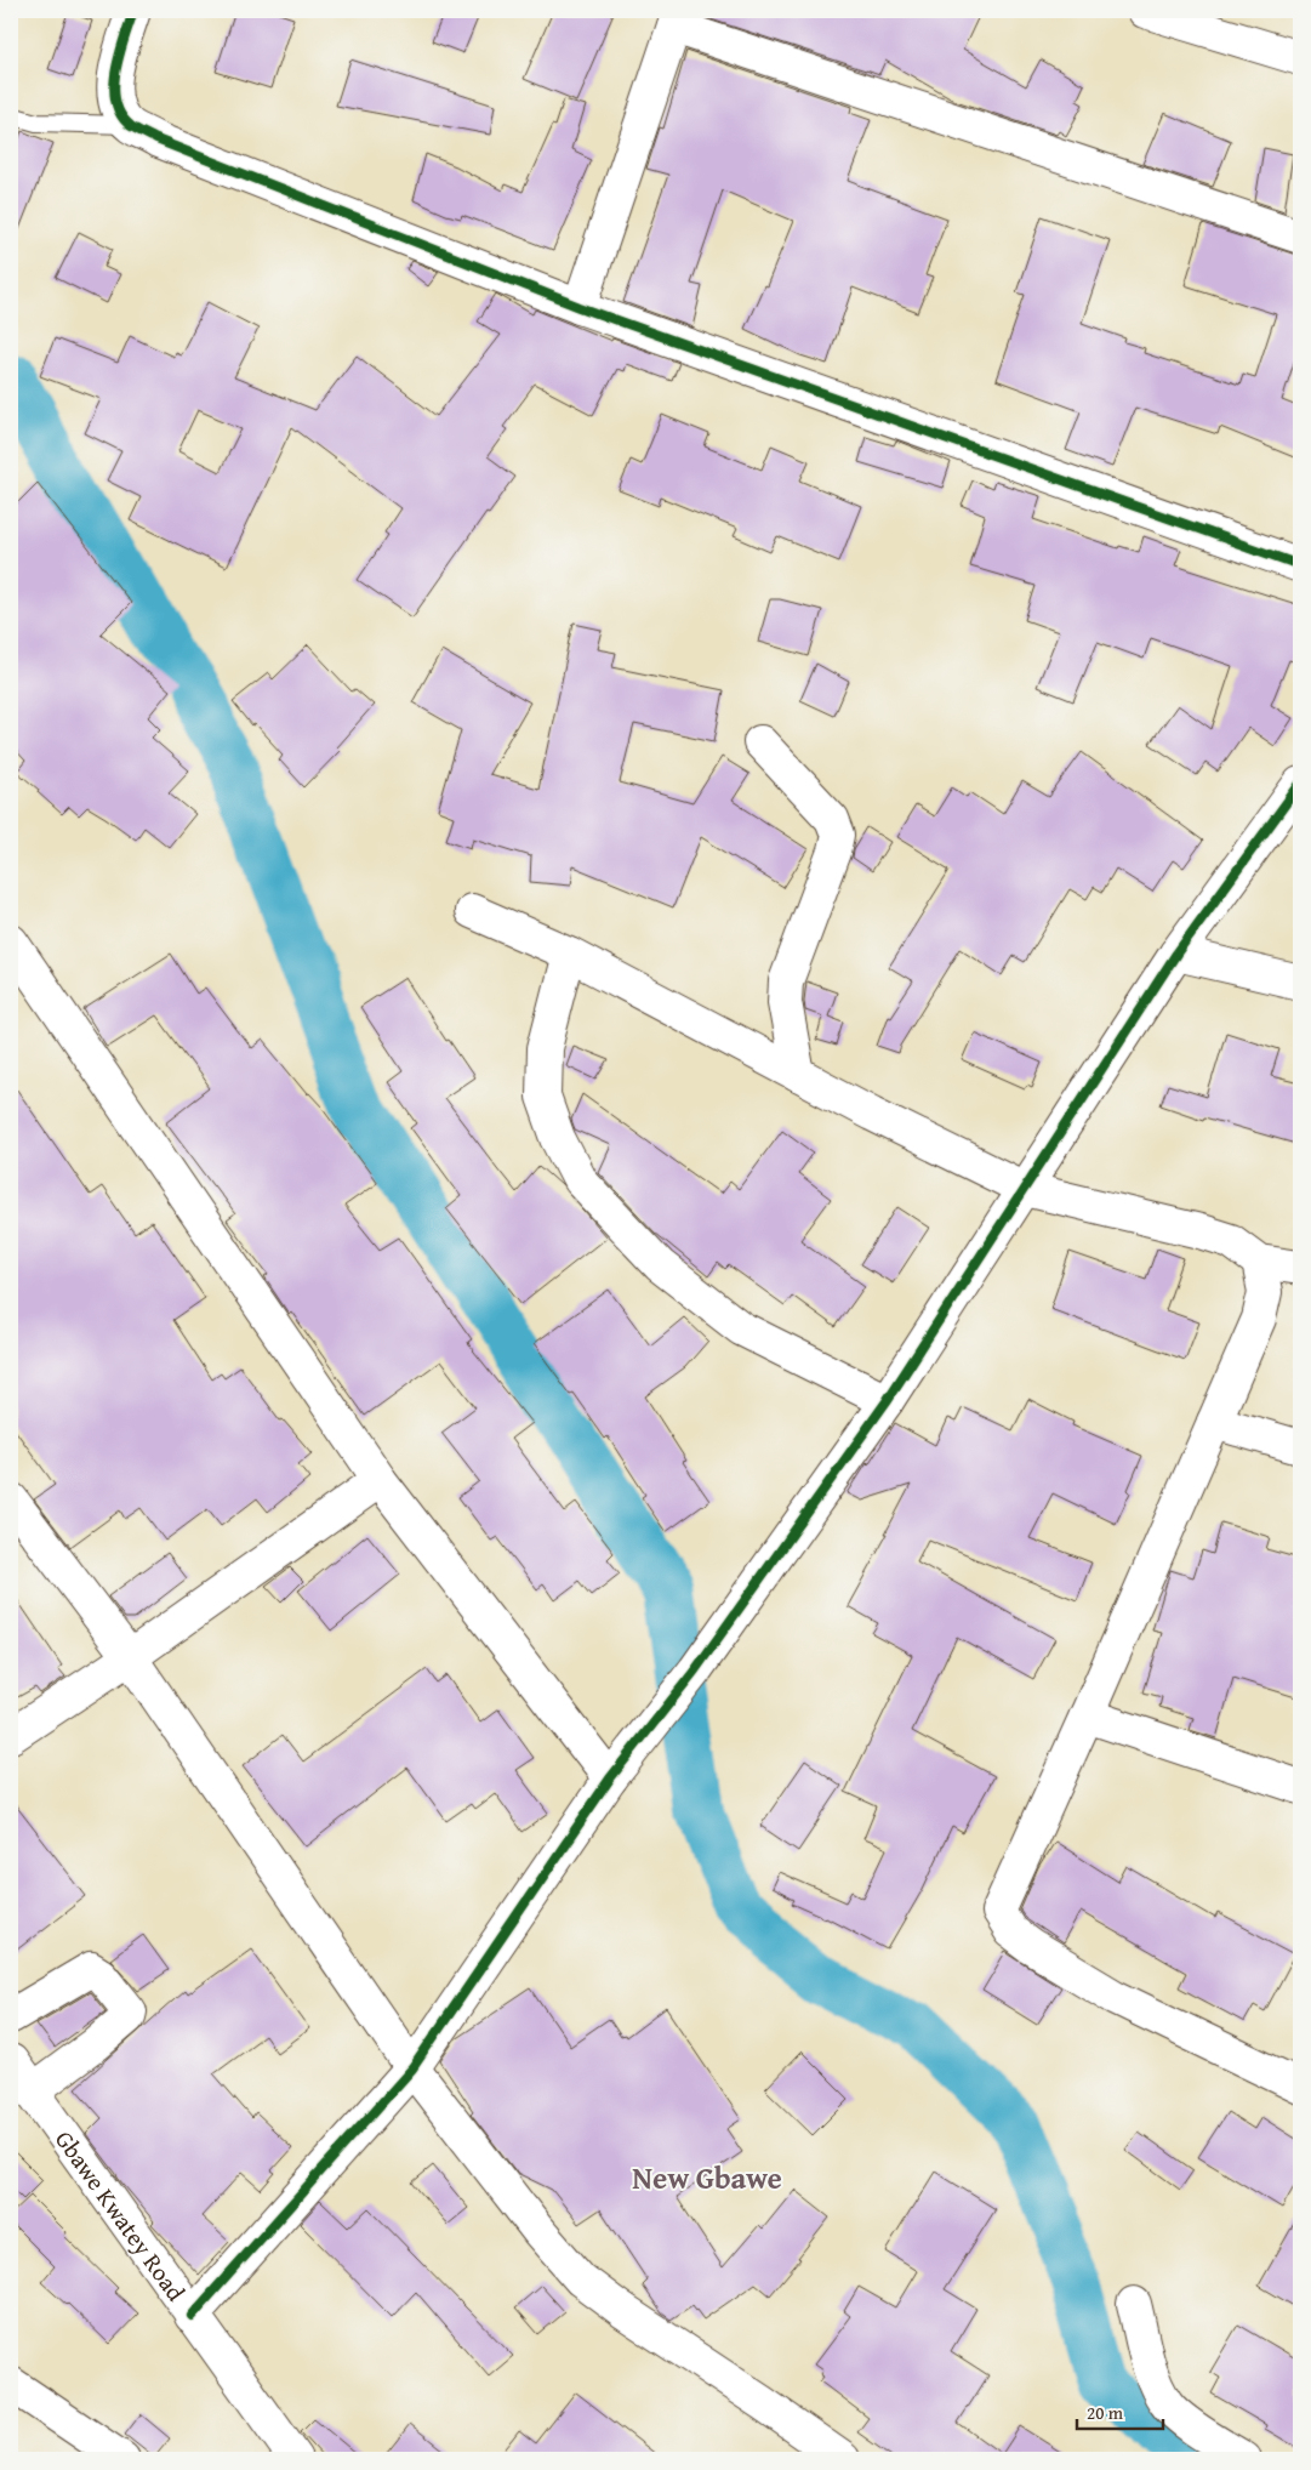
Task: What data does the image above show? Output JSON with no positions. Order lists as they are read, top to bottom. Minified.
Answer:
{"streets":{"street":["Gbawe Kwatey Road"]},"districts":["New Gbawe"],"scale_bar":"20 m"}
